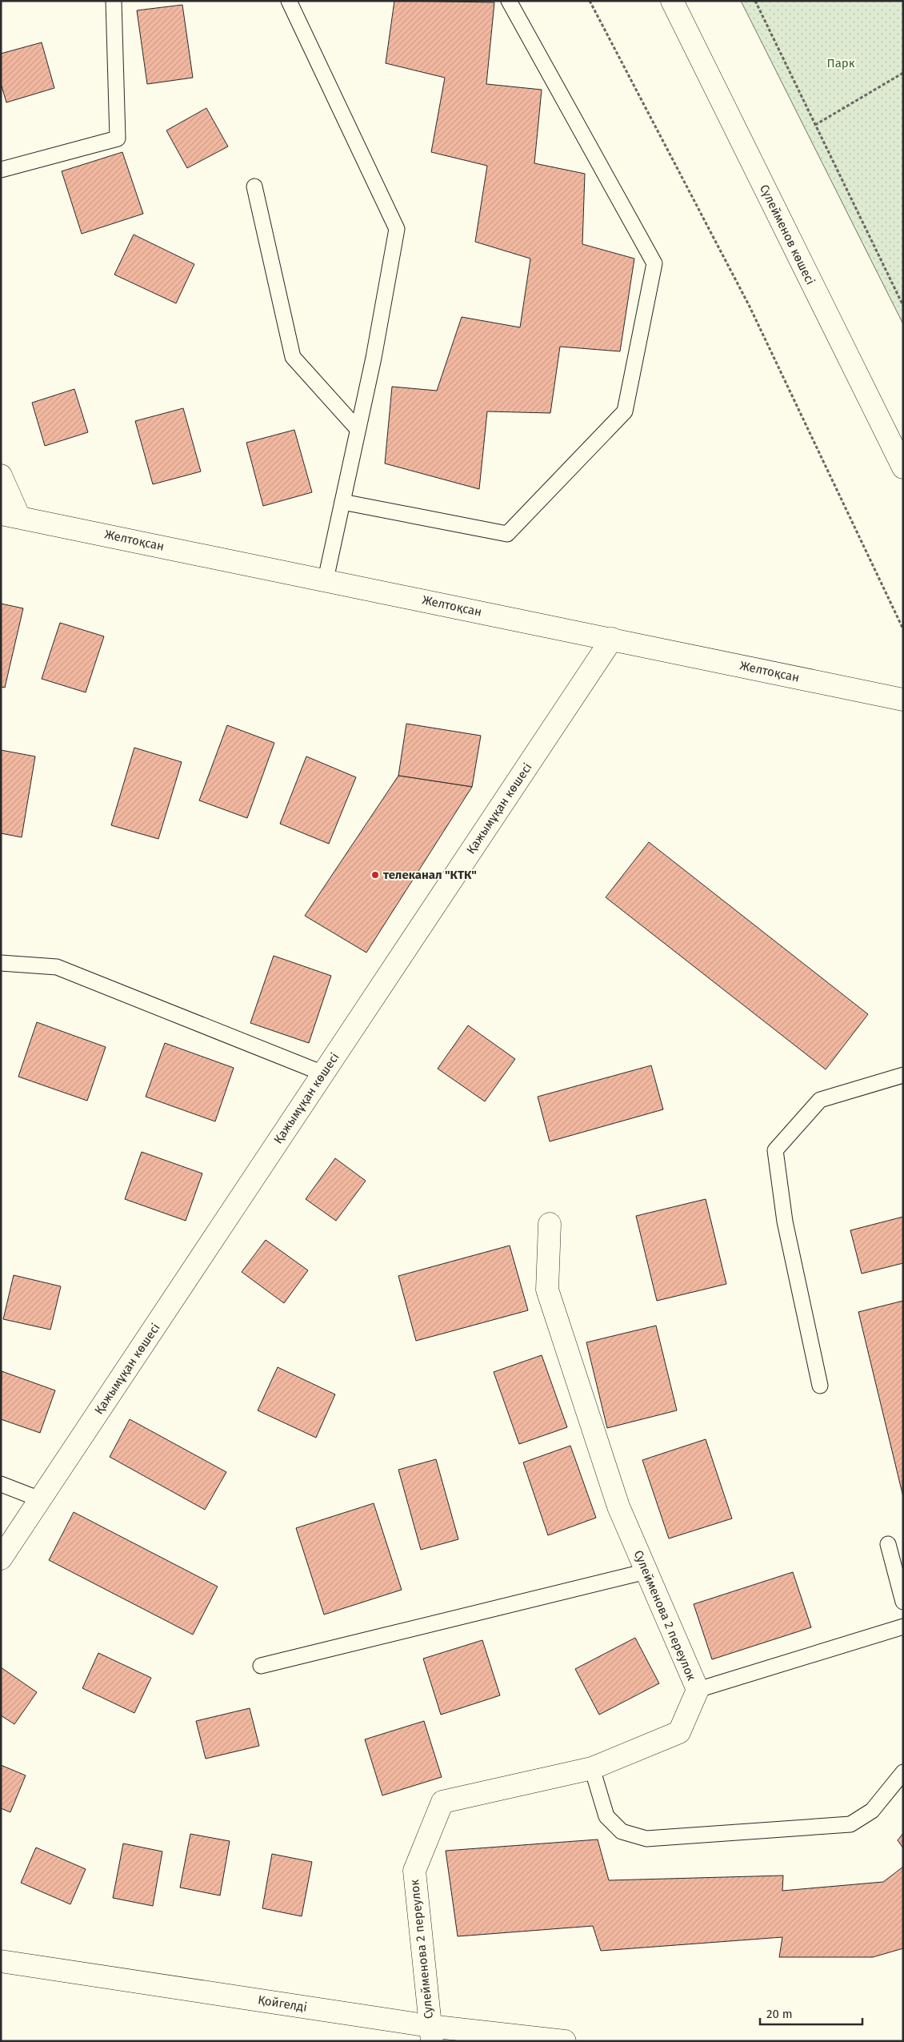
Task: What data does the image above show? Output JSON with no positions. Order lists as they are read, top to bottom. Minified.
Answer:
{"streets":{"street":["Сүлейменов көшесі","Желтоқсан","Қажымұқан көшесі","Сулейменова 2 переулок","Қойгелді"]},"crossings":[["Желтоқсан","Қажымұқан көшесі"],["Сулейменова 2 переулок","Қойгелді"]],"parks":["Парк"],"places":["телеканал \"КТК\""],"scale_bar":"20 m"}
